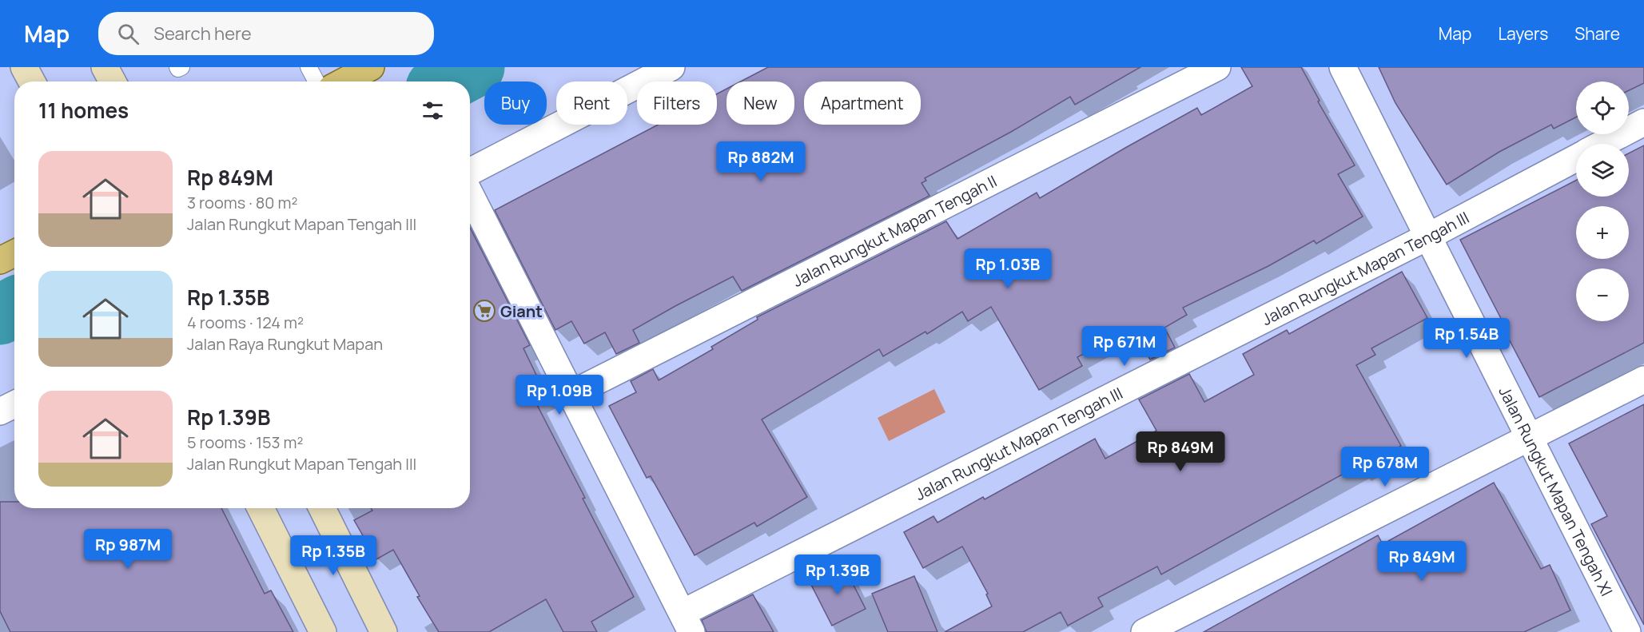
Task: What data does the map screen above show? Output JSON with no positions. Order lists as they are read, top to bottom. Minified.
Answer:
{"streets":{"street":["Jalan Rungkut Mapan Tengah II","Jalan Rungkut Mapan Tengah III","Jalan Rungkut Mapan Tengah XI"]},"crossings":[["Jalan Rungkut Mapan Tengah III","Jalan Rungkut Mapan Tengah XI"]],"places":{"supermarket":["Giant"]},"page":{"header":"Map","search":"Search here","nav":["Map","Layers","Share"],"map_buttons":["+","−"],"chip":["Buy","Rent","Filters","New","Apartment"],"heading":"11 homes","list":[{"name":"Rp 849M","note":"3 rooms · 80 m² · Jalan Rungkut Mapan Tengah III"},{"name":"Rp 1.35B","note":"4 rooms · 124 m² · Jalan Raya Rungkut Mapan"},{"name":"Rp 1.39B","note":"5 rooms · 153 m² · Jalan Rungkut Mapan Tengah III"}],"price":["Rp 882M","Rp 1.03B","Rp 1.54B","Rp 671M","Rp 1.09B","Rp 849M","Rp 678M","Rp 987M","Rp 1.35B","Rp 849M","Rp 1.39B"]}}
